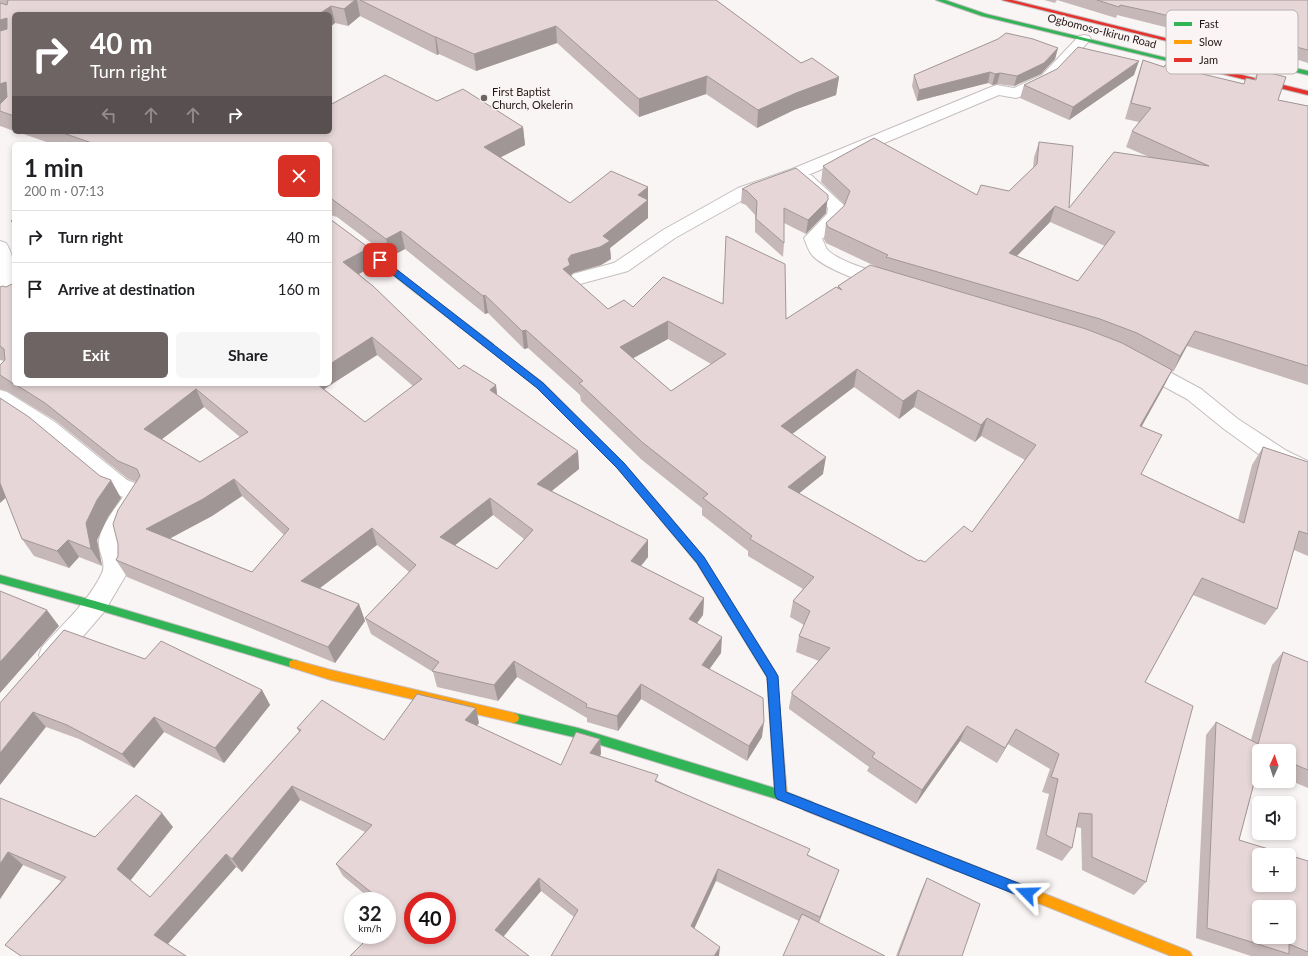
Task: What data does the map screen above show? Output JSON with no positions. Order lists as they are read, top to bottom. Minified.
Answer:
{"streets":{"street":["Ogbomoso-Ikirun Road"]},"places":["First Baptist Church, Okelerin"],"legend":["Fast","Slow","Jam"],"north":"top","page":{"turn":["40 m","Turn right"],"heading":["1 min","200 m · 07:13"],"list":[{"name":"Turn right","value":"40 m"},{"name":"Arrive at destination","value":"160 m"}],"buttons":["Exit","Share"],"map_buttons":["+","−"],"speed":"32 km/h","limit":"40"}}
